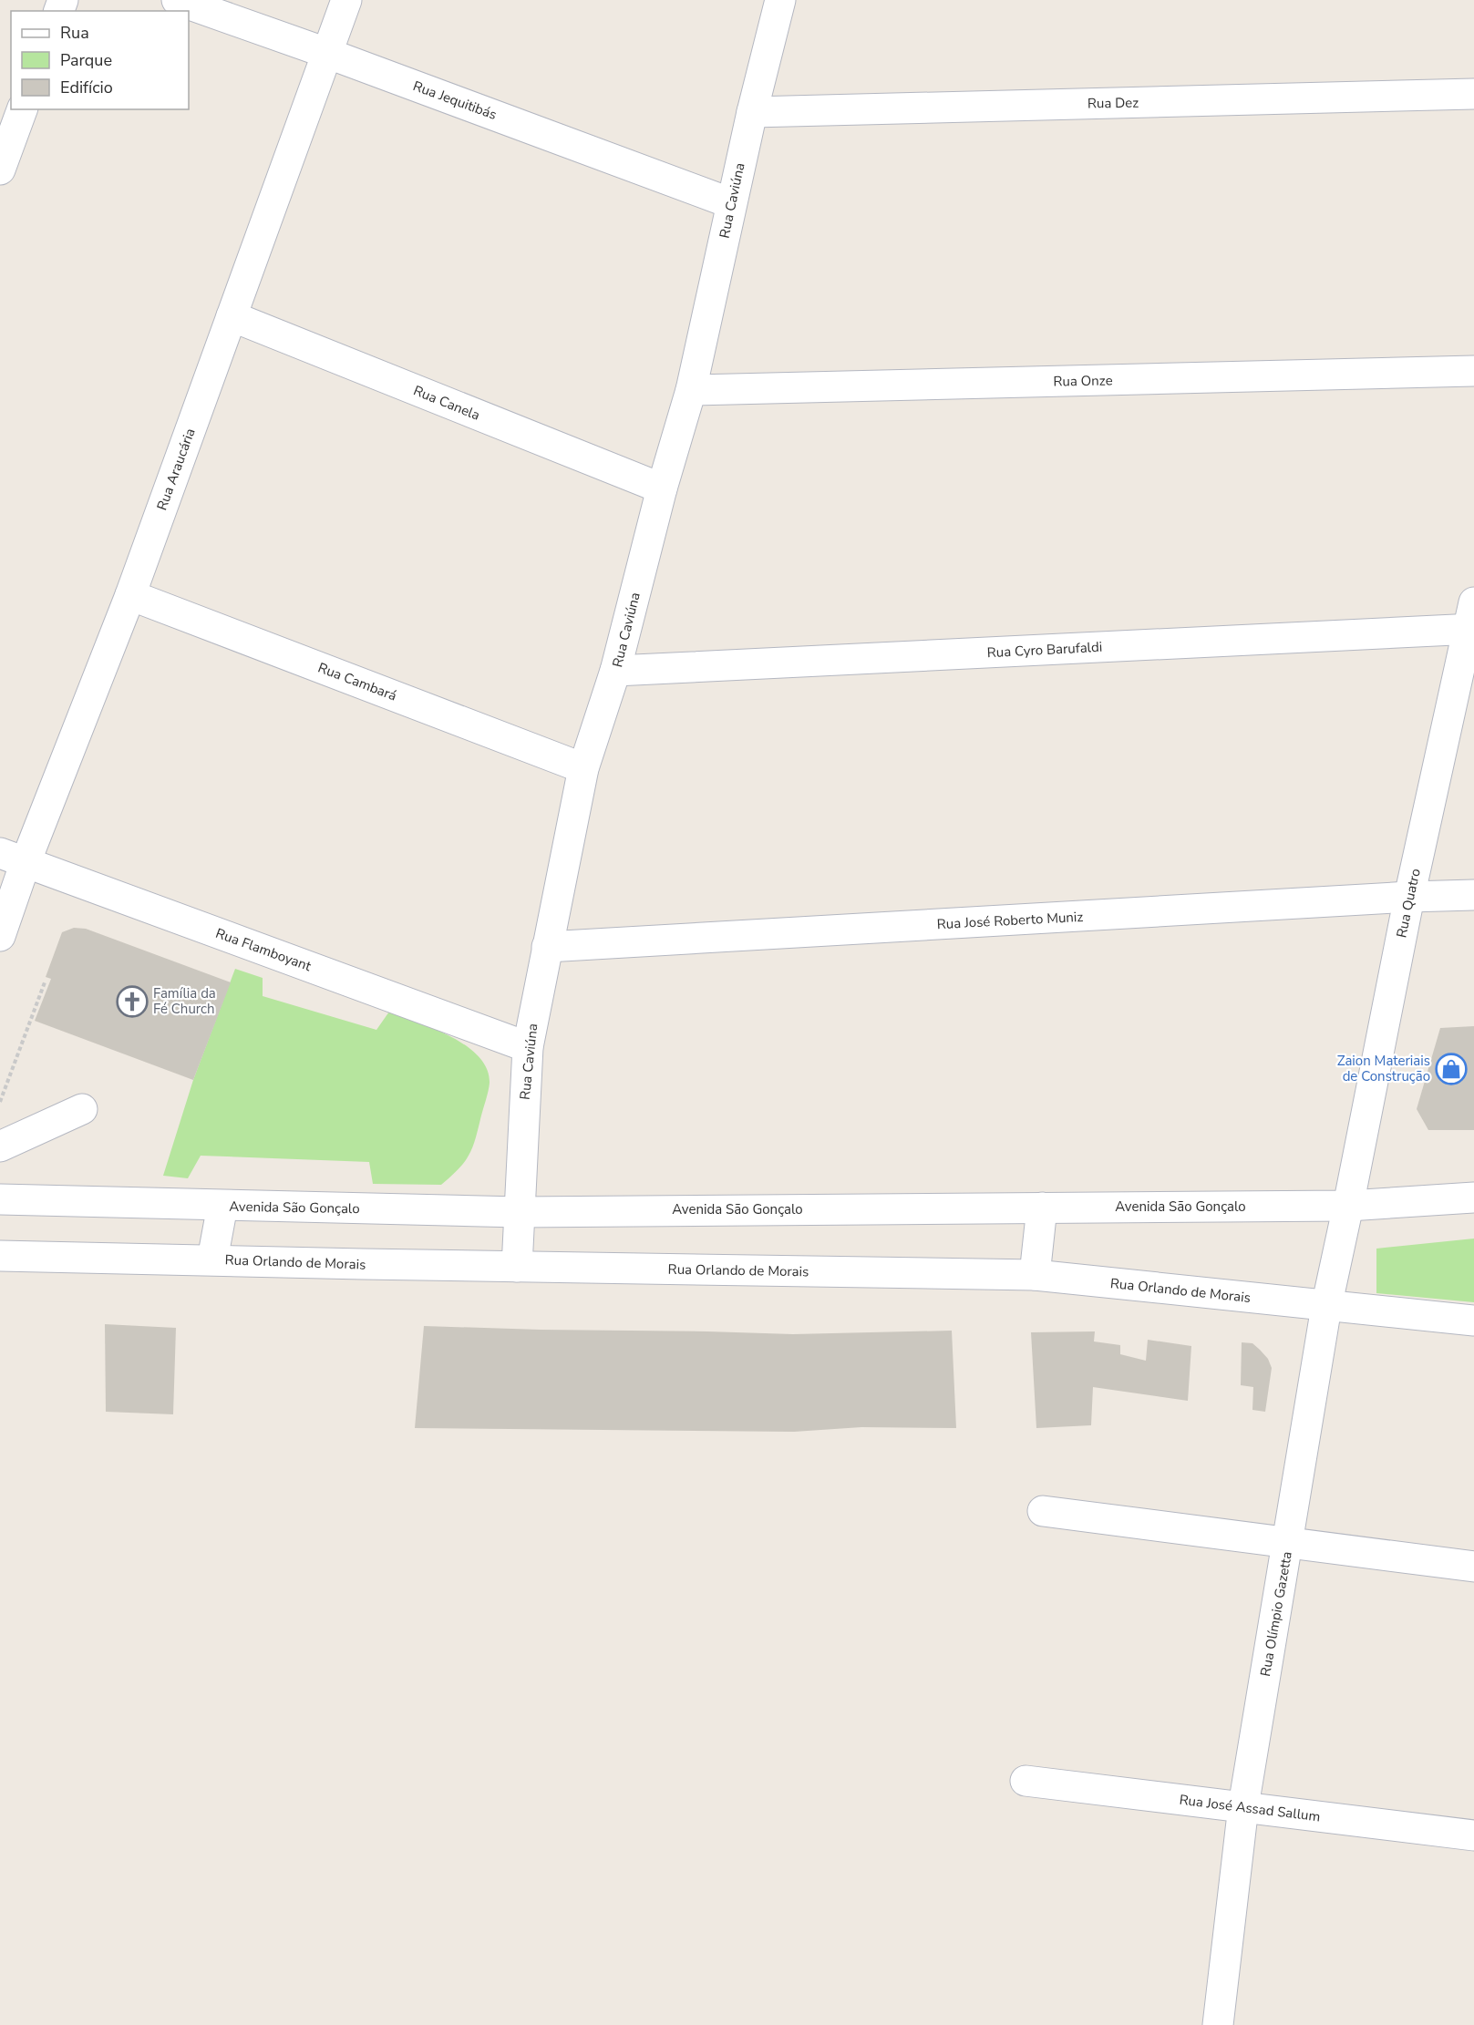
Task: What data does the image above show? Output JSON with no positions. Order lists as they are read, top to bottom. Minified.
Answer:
{"streets":{"street":["Rua Jequitibás","Rua Dez","Rua Caviúna","Rua Onze","Rua Canela","Rua Araucária","Rua Cyro Barufaldi","Rua Cambará","Rua Quatro","Rua José Roberto Muniz","Rua Flamboyant","Avenida São Gonçalo","Rua Orlando de Morais","Rua Olímpio Gazetta","Rua José Assad Sallum"]},"crossings":[["Rua Jequitibás","Rua Caviúna"],["Rua Jequitibás","Rua Araucária"],["Rua Dez","Rua Caviúna"],["Rua Caviúna","Rua Onze"],["Rua Caviúna","Rua Canela"],["Rua Caviúna","Rua Cyro Barufaldi"],["Rua Caviúna","Rua Cambará"],["Rua Caviúna","Rua José Roberto Muniz"],["Rua Caviúna","Rua Flamboyant"],["Rua Caviúna","Avenida São Gonçalo"],["Rua Caviúna","Rua Orlando de Morais"],["Rua Canela","Rua Araucária"],["Rua Araucária","Rua Cambará"],["Rua Araucária","Rua Flamboyant"],["Rua Cyro Barufaldi","Rua Quatro"],["Rua Quatro","Rua José Roberto Muniz"],["Rua Quatro","Avenida São Gonçalo"],["Rua Quatro","Rua Olímpio Gazetta"],["Avenida São Gonçalo","Rua Olímpio Gazetta"],["Rua Orlando de Morais","Rua Olímpio Gazetta"],["Rua Olímpio Gazetta","Rua José Assad Sallum"]],"places":{"church":["Família da Fé Church"],"shop":["Zaion Materiais de Construção"]},"legend":["Rua","Parque","Edifício"]}
